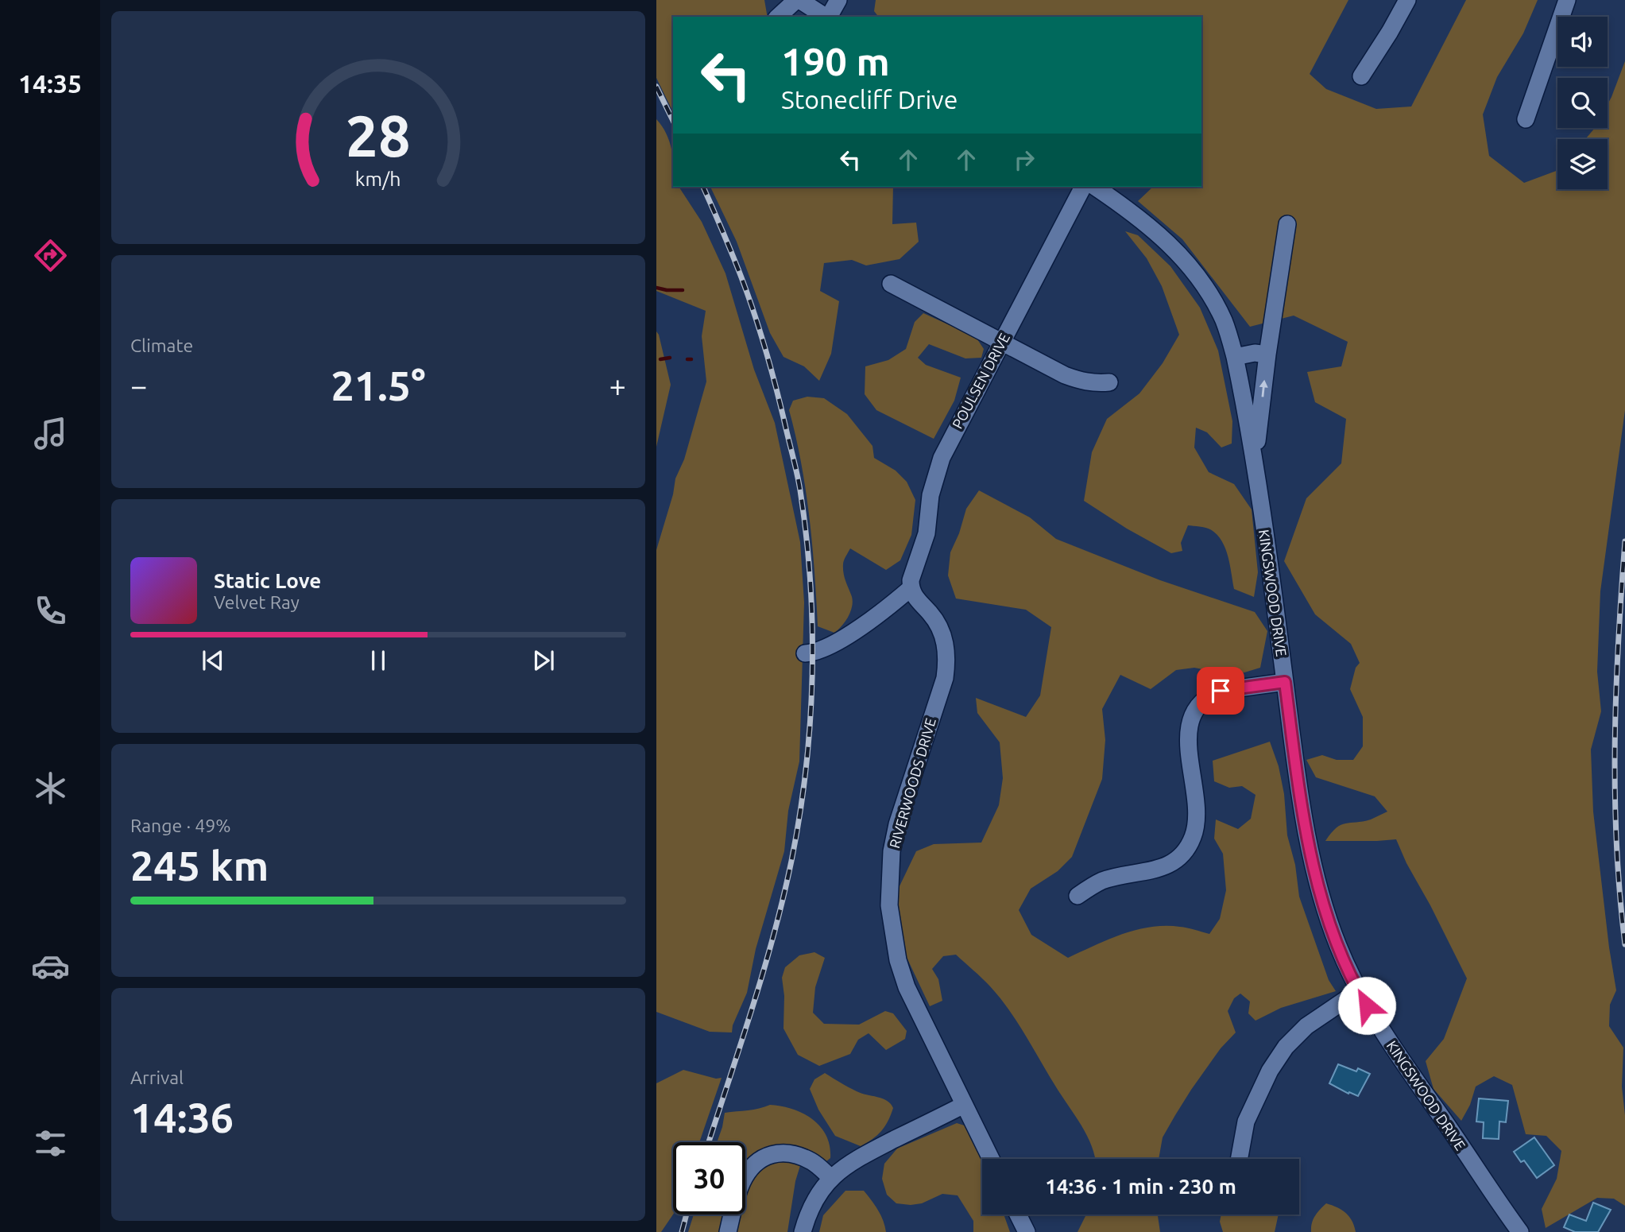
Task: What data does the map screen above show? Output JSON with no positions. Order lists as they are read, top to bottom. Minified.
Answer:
{"streets":{"street":["POULSEN DRIVE","KINGSWOOD DRIVE","RIVERWOODS DRIVE"]},"crossings":[["POULSEN DRIVE","RIVERWOODS DRIVE"]],"page":{"tabs":"14:35","turn":["190 m","Stonecliff Drive"],"tile":["Climate",["Range · 49%","245 km"],["Arrival","14:36"]],"heat":["−","21.5°","+"],"song":["Static Love","Velvet Ray"],"limit":"30","trip":"14:36 · 1 min · 230 m","gauge":["28","km/h"]}}
